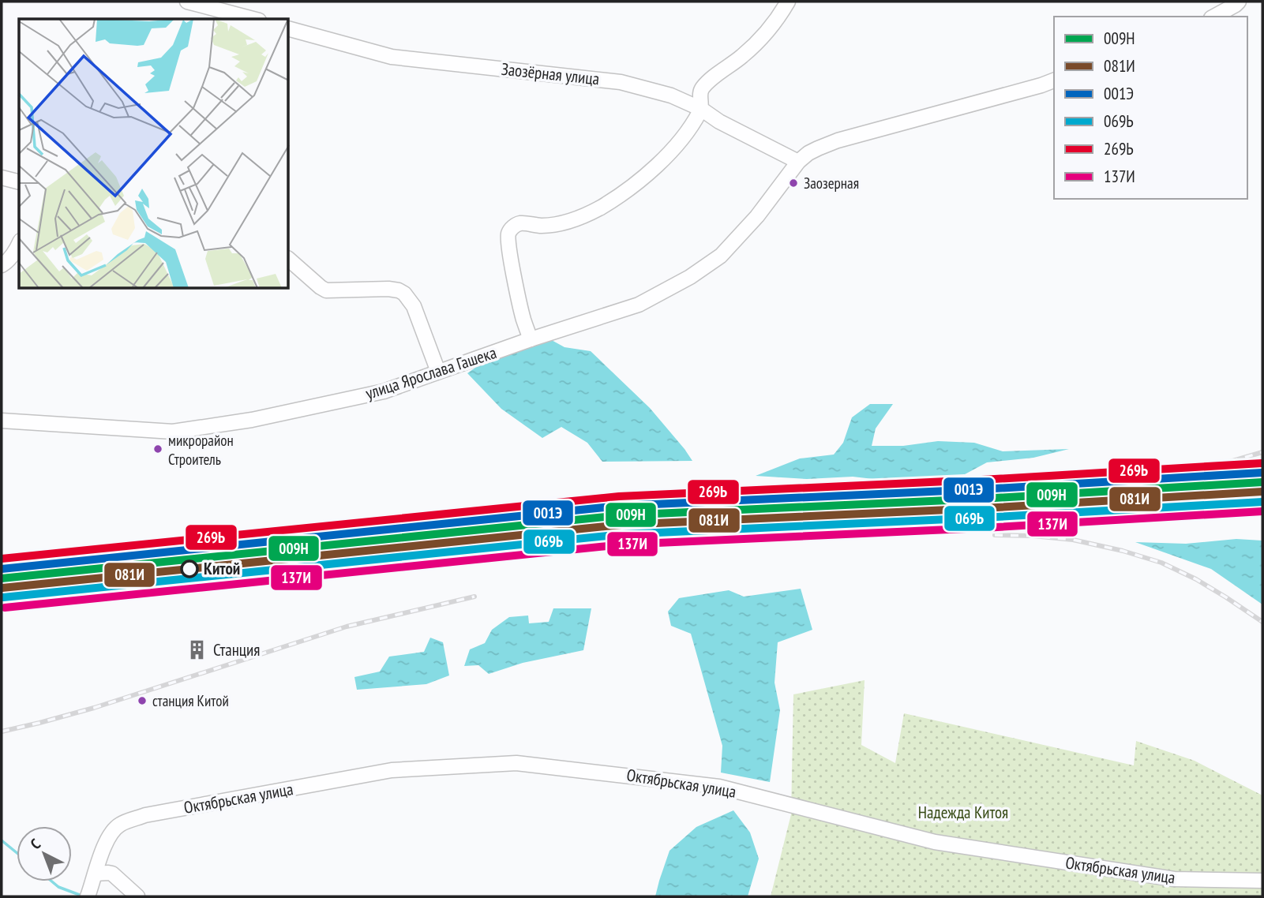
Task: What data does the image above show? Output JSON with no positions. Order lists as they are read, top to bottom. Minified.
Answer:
{"streets":{"street":["Заозёрная улица","улица Ярослава Гашека","Октябрьская улица"]},"crossings":[["Заозёрная улица","улица Ярослава Гашека"]],"parks":["Надежда Китоя"],"places":{"other":["Заозерная","микрорайон Строитель","Китой","станция Китой"],"building":["Станция"]},"lines":["transit line 269Ь","transit line 001Э","transit line 009Н","transit line 081И","transit line 069Ь","transit line 137И"],"legend":["009Н","081И","001Э","069Ь","269Ь","137И"],"north":"top left"}
